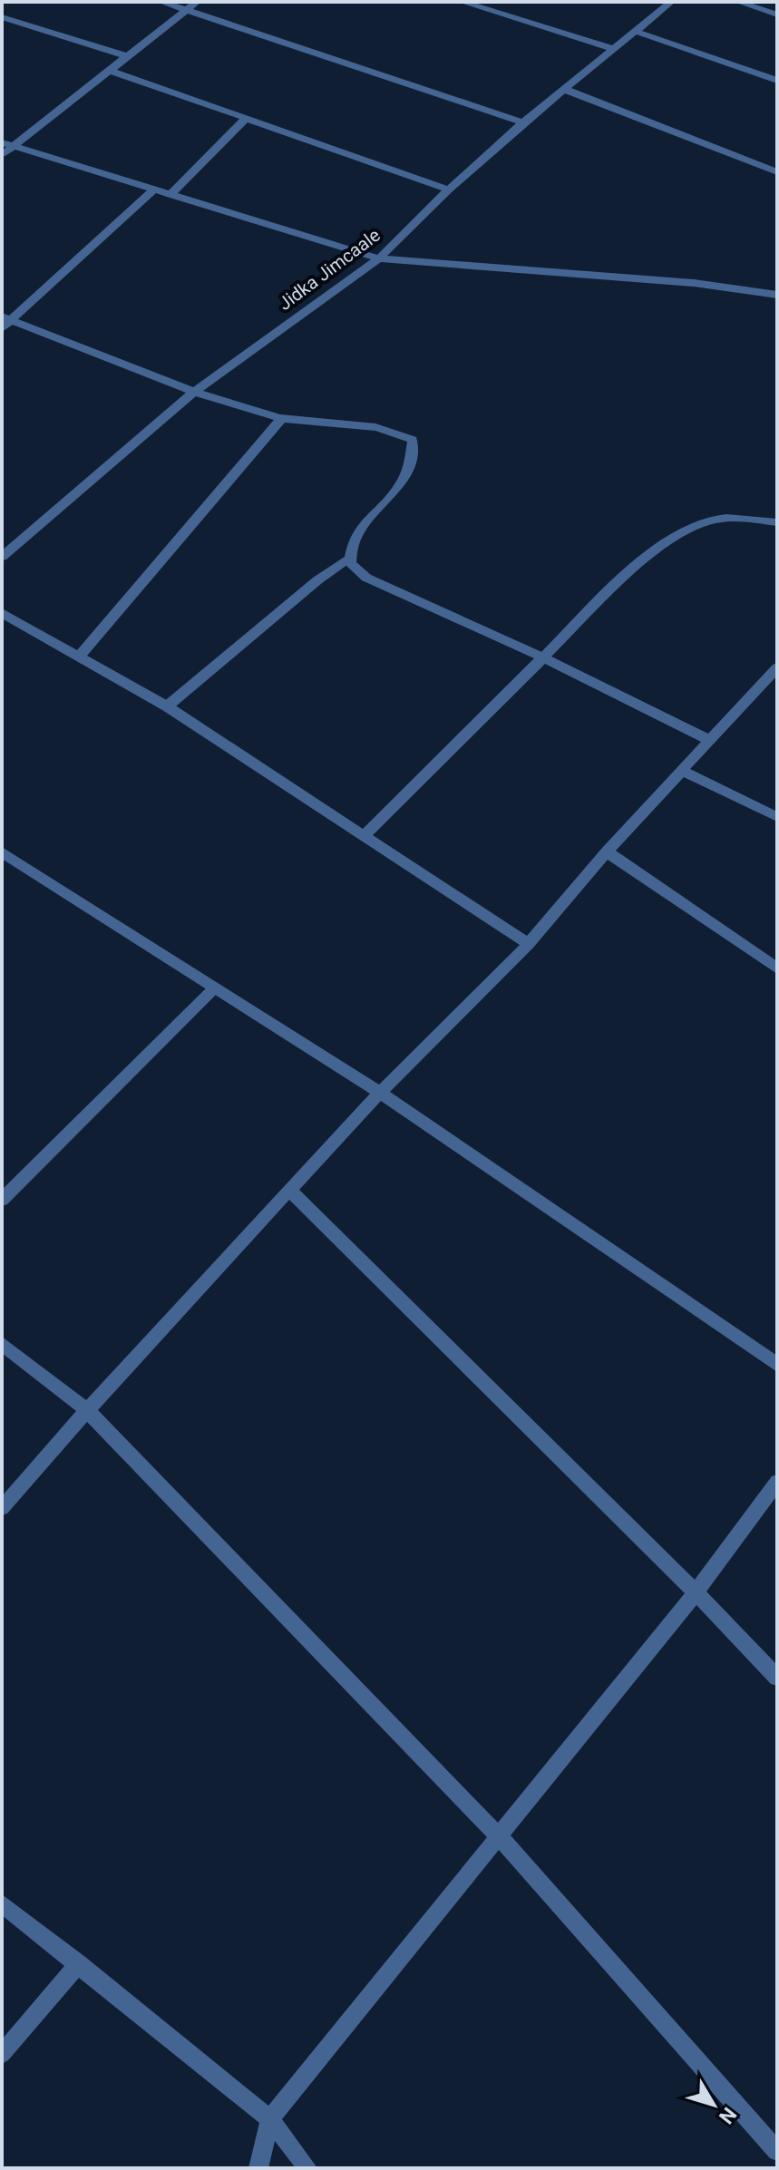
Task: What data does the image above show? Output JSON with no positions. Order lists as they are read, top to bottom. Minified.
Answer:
{"streets":{"street":["Jidka Jimcaale"]},"north":"bottom right"}
